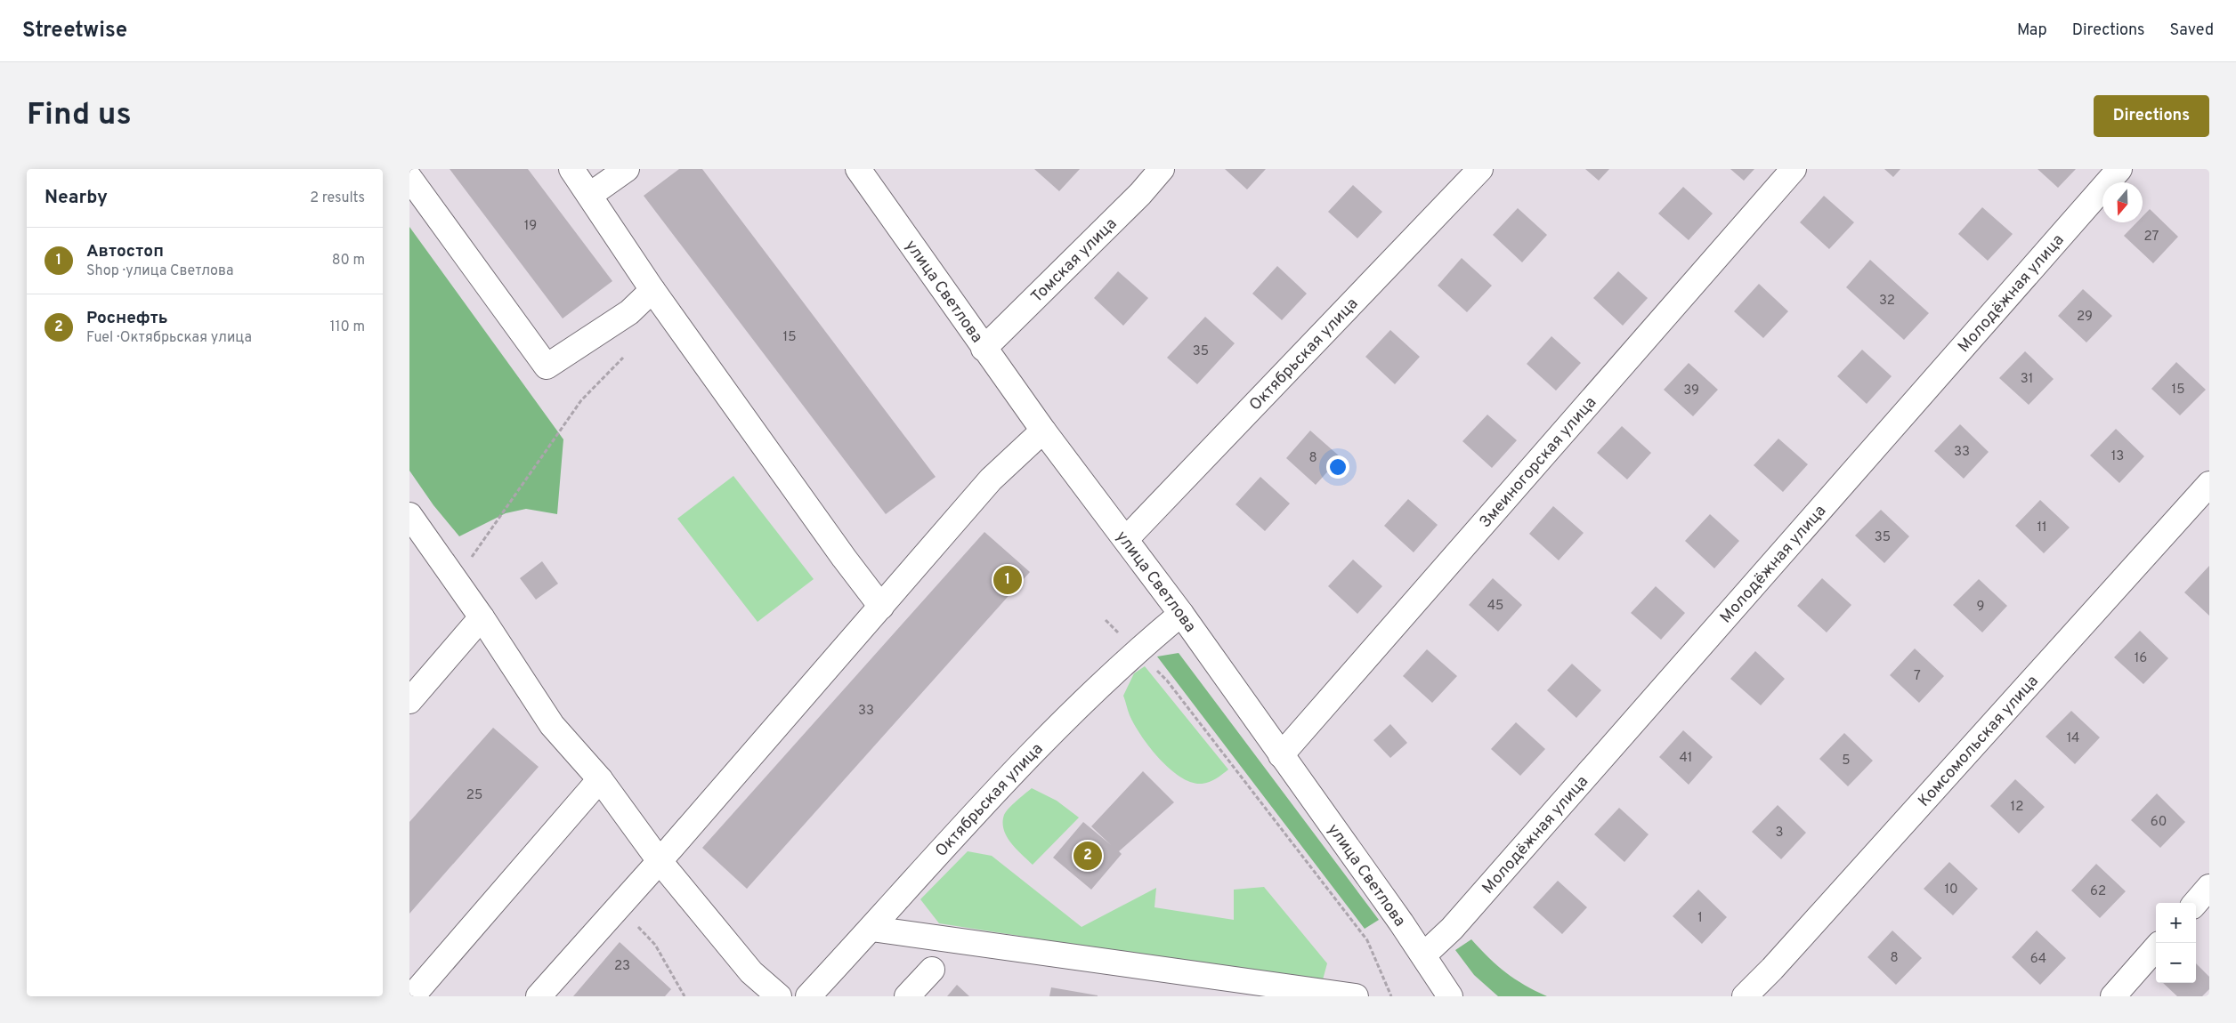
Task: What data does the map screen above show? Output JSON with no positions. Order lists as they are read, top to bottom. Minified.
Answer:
{"streets":{"street":["Томская улица","улица Светлова","Молодёжная улица","Октябрьская улица","Змеиногорская улица","Комсомольская улица"]},"crossings":[["Томская улица","улица Светлова"],["улица Светлова","Молодёжная улица"],["улица Светлова","Октябрьская улица"],["улица Светлова","Змеиногорская улица"]],"house_numbers":["19","27","32","29","15","35","31","15","39","33","13","8","11","35","45","9","16","7","33","14","41","5","25","12","60","3","10","62","1","8","64","23"],"north":"bottom","page":{"header":"Streetwise","nav":["Map","Directions","Saved"],"buttons":"Directions","title":"Find us","heading":["Nearby","2 results"],"list":[{"mark":"1","name":"Автостоп","note":"Shop · улица Светлова","value":"80 m"},{"mark":"2","name":"Роснефть","note":"Fuel · Октябрьская улица","value":"110 m"}],"pins":["1","2"],"map_buttons":["+","−"]}}
